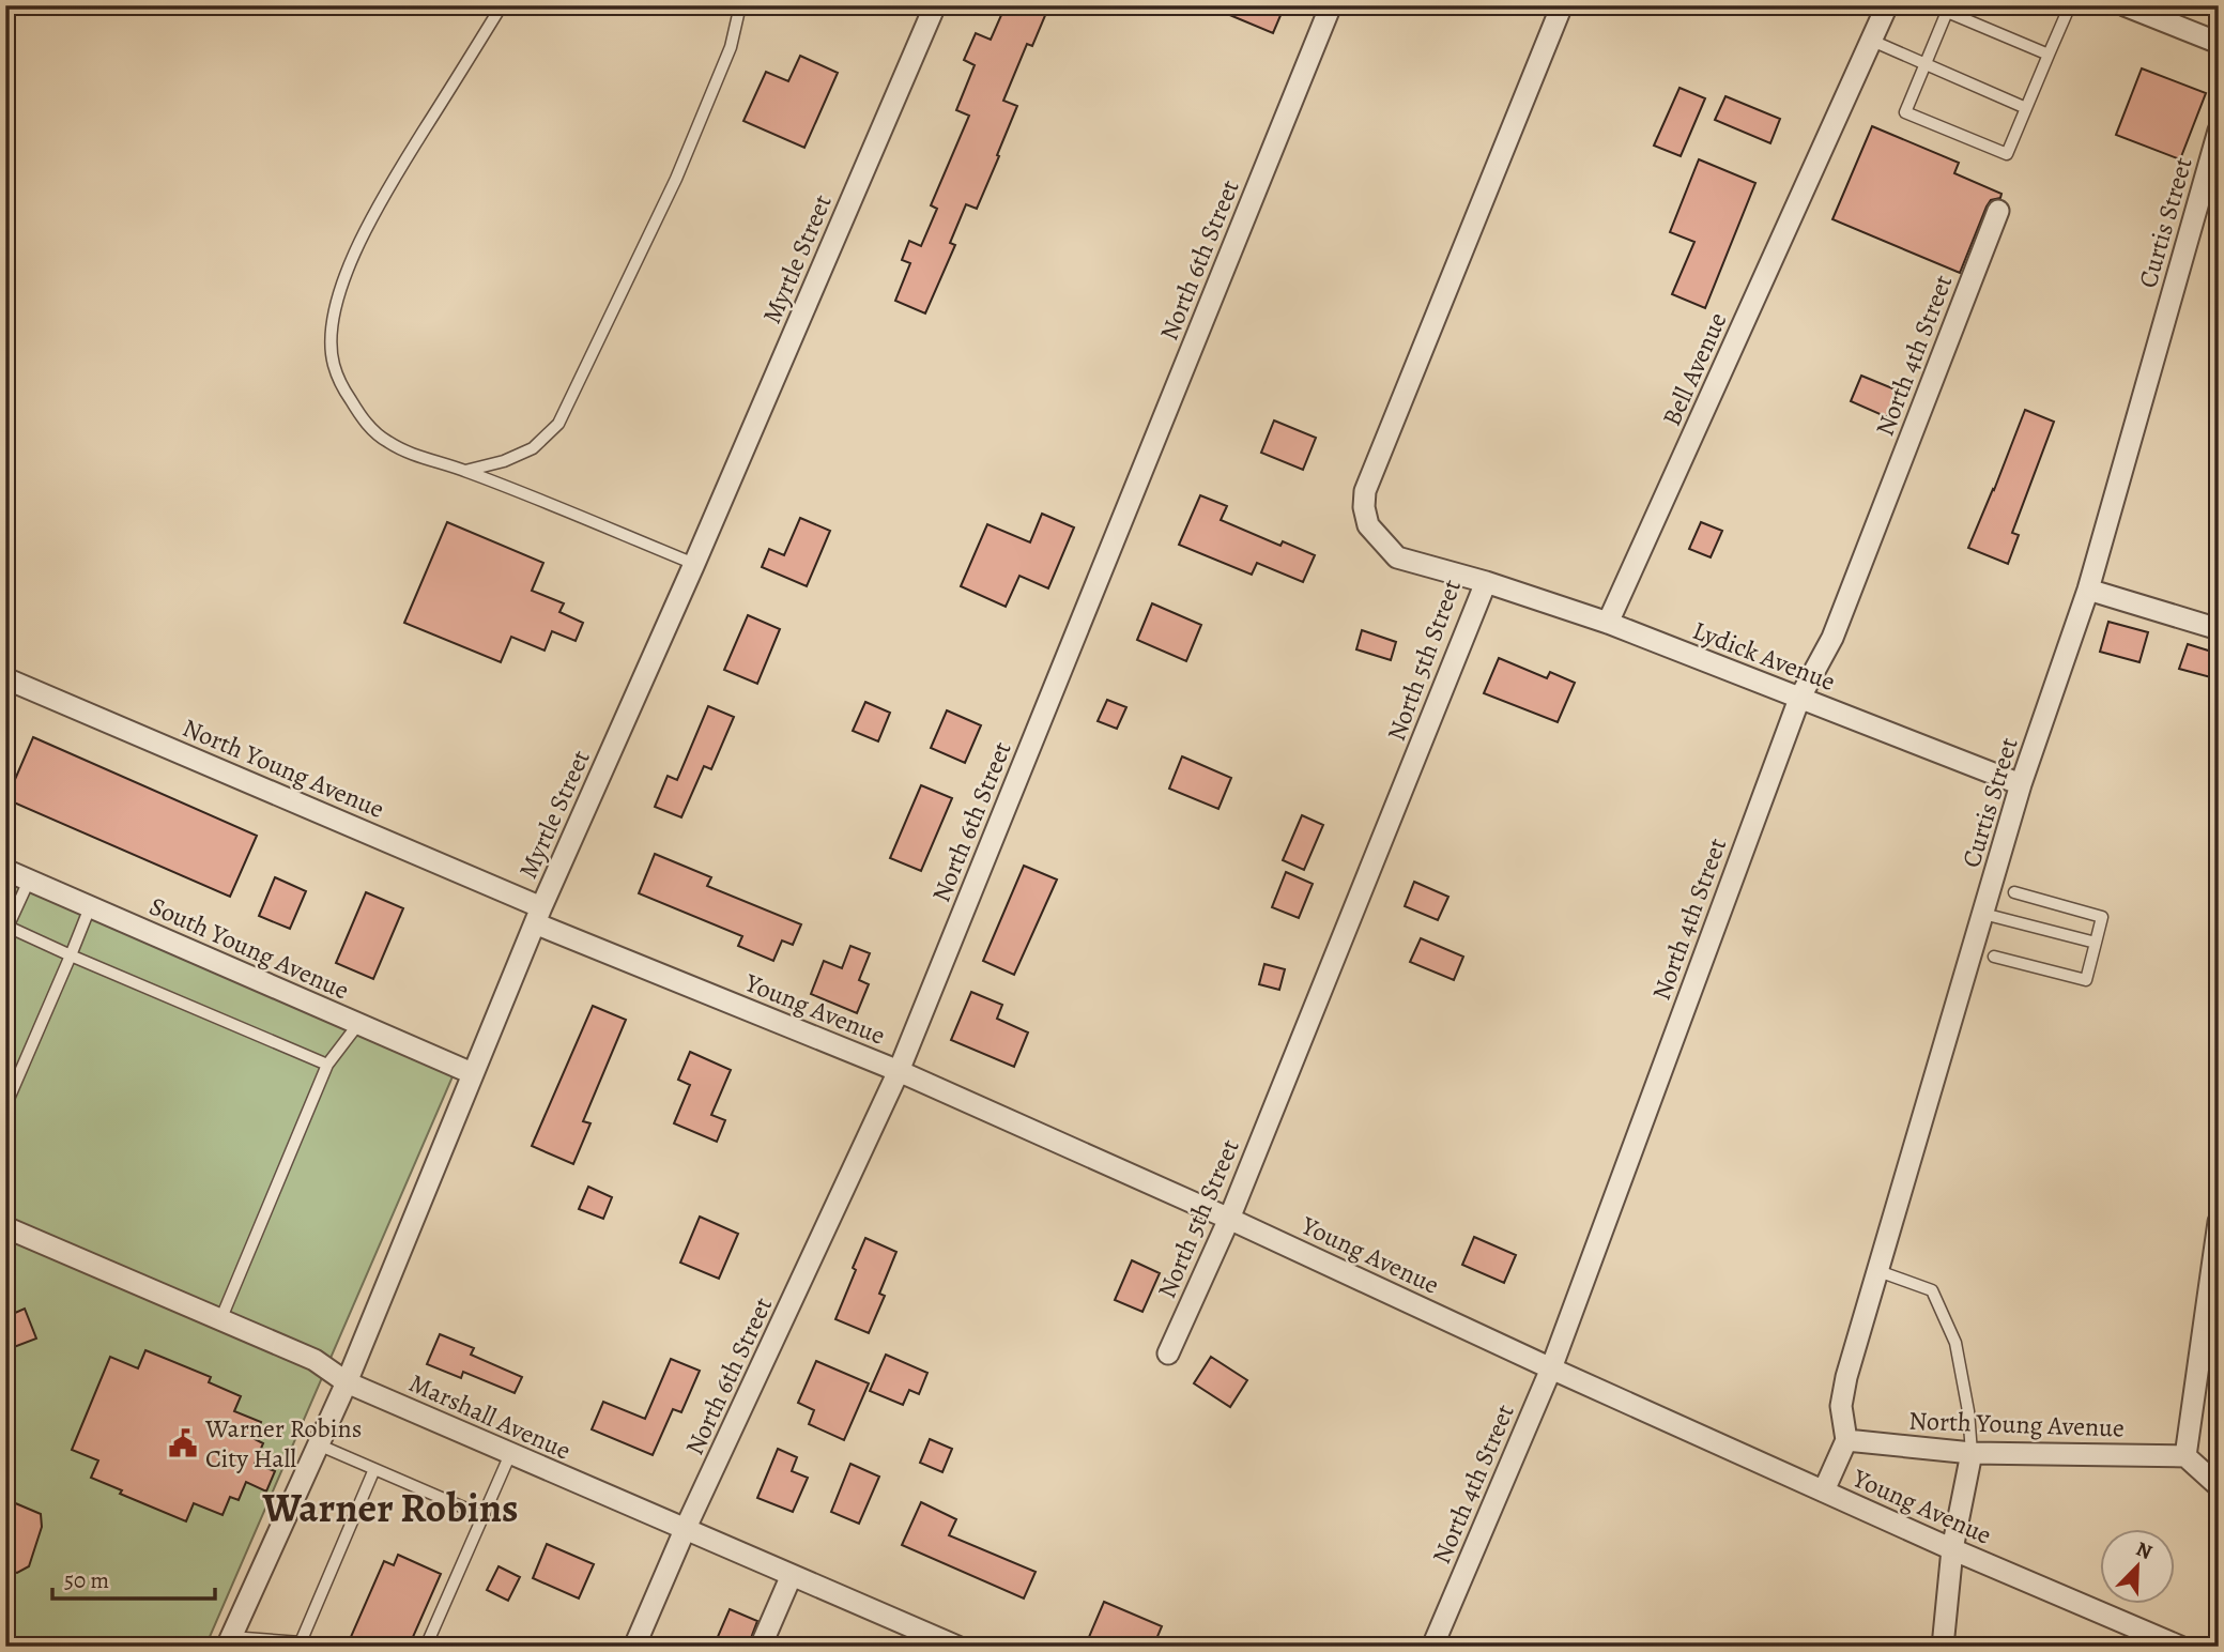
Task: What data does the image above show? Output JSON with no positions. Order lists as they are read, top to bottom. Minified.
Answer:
{"streets":{"street":["Curtis Street","Myrtle Street","North 6th Street","North 4th Street","Bell Avenue","Lydick Avenue","North 5th Street","North Young Avenue","South Young Avenue","Young Avenue","Marshall Avenue"]},"crossings":[["Curtis Street","Lydick Avenue"],["Curtis Street","North Young Avenue"],["Myrtle Street","North Young Avenue"],["Myrtle Street","South Young Avenue"],["Myrtle Street","Young Avenue"],["Myrtle Street","Marshall Avenue"],["North 6th Street","Young Avenue"],["North 6th Street","Marshall Avenue"],["North 4th Street","Lydick Avenue"],["North 4th Street","Young Avenue"],["Bell Avenue","Lydick Avenue"],["Lydick Avenue","North 5th Street"],["North 5th Street","Young Avenue"],["North Young Avenue","Young Avenue"]],"districts":["Warner Robins"],"places":{"public building":["Warner Robins City Hall"]},"scale_bar":"50 m","north":"top right"}
